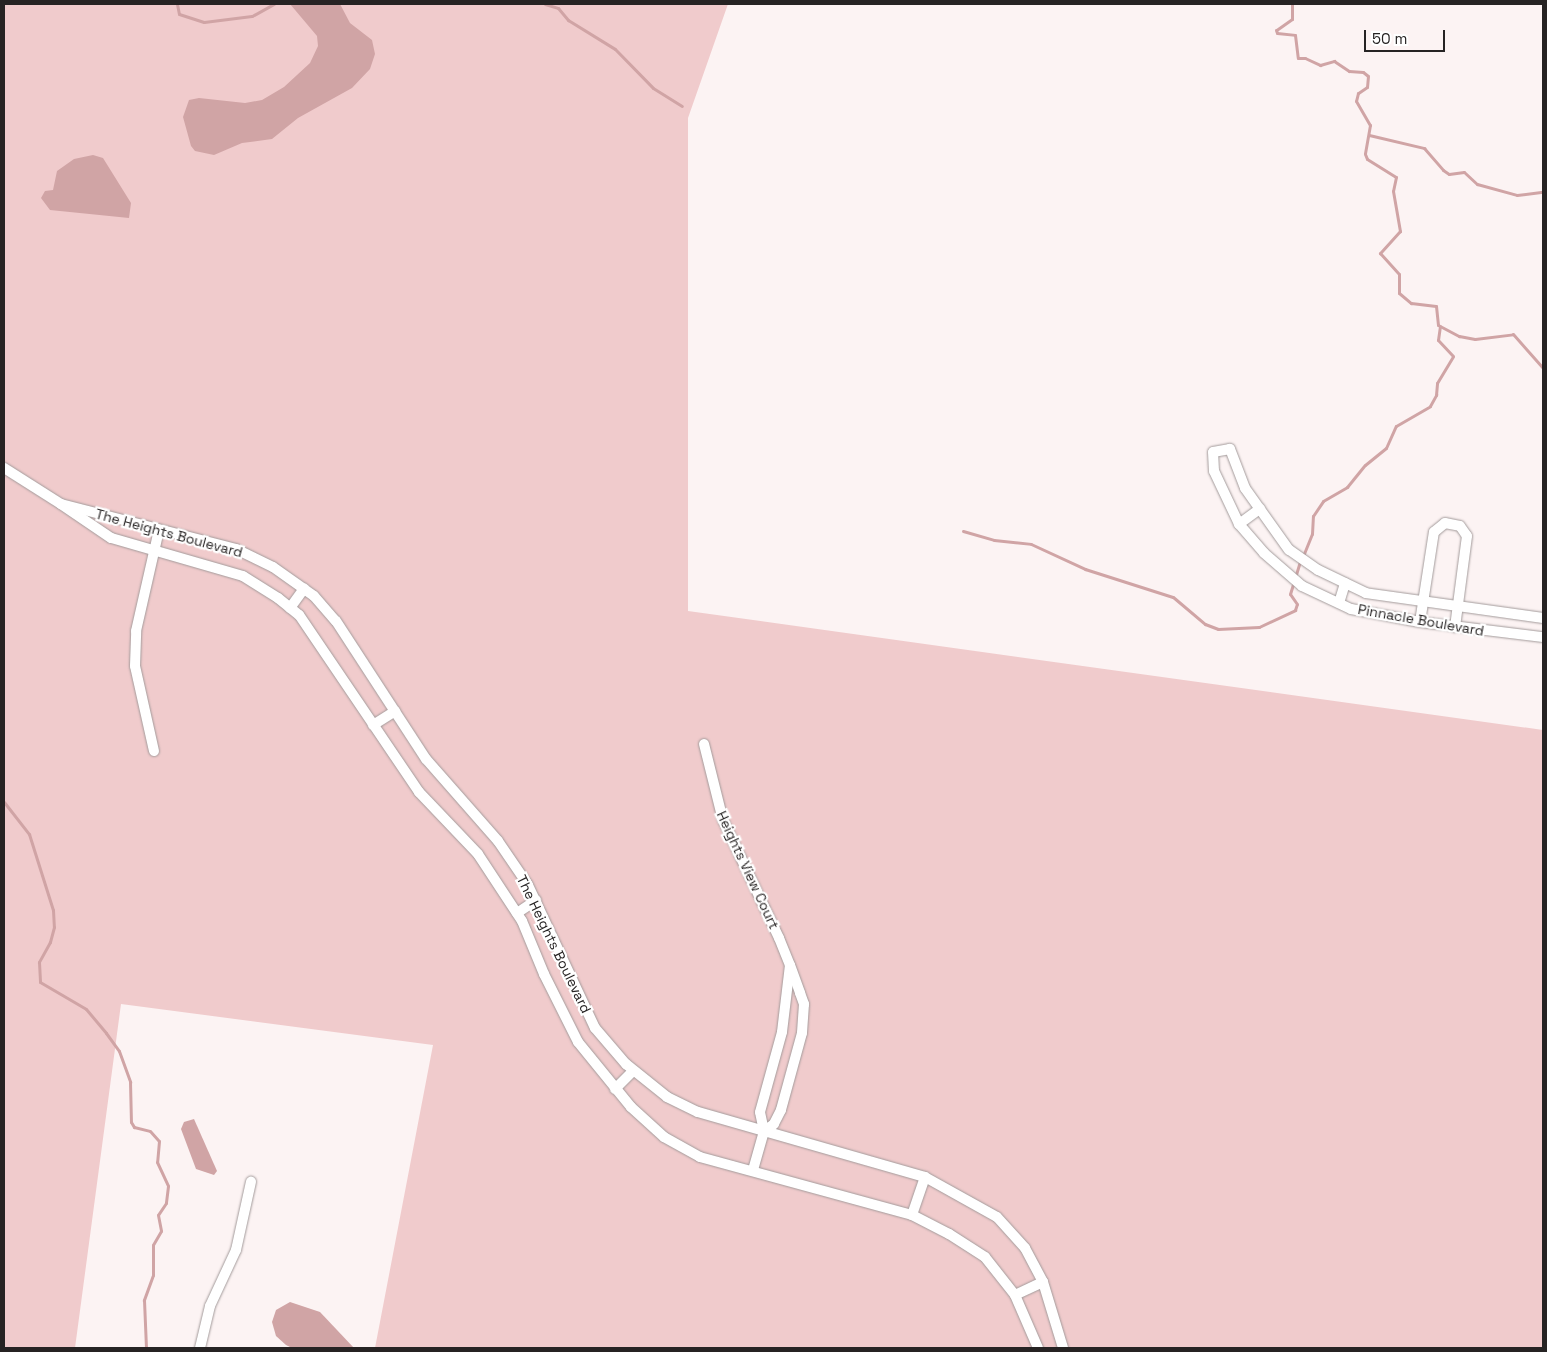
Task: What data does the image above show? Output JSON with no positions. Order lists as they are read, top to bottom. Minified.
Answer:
{"streets":{"street":["The Heights Boulevard","Pinnacle Boulevard","Heights View Court"]},"crossings":[["The Heights Boulevard","Heights View Court"]],"scale_bar":"50 m"}
